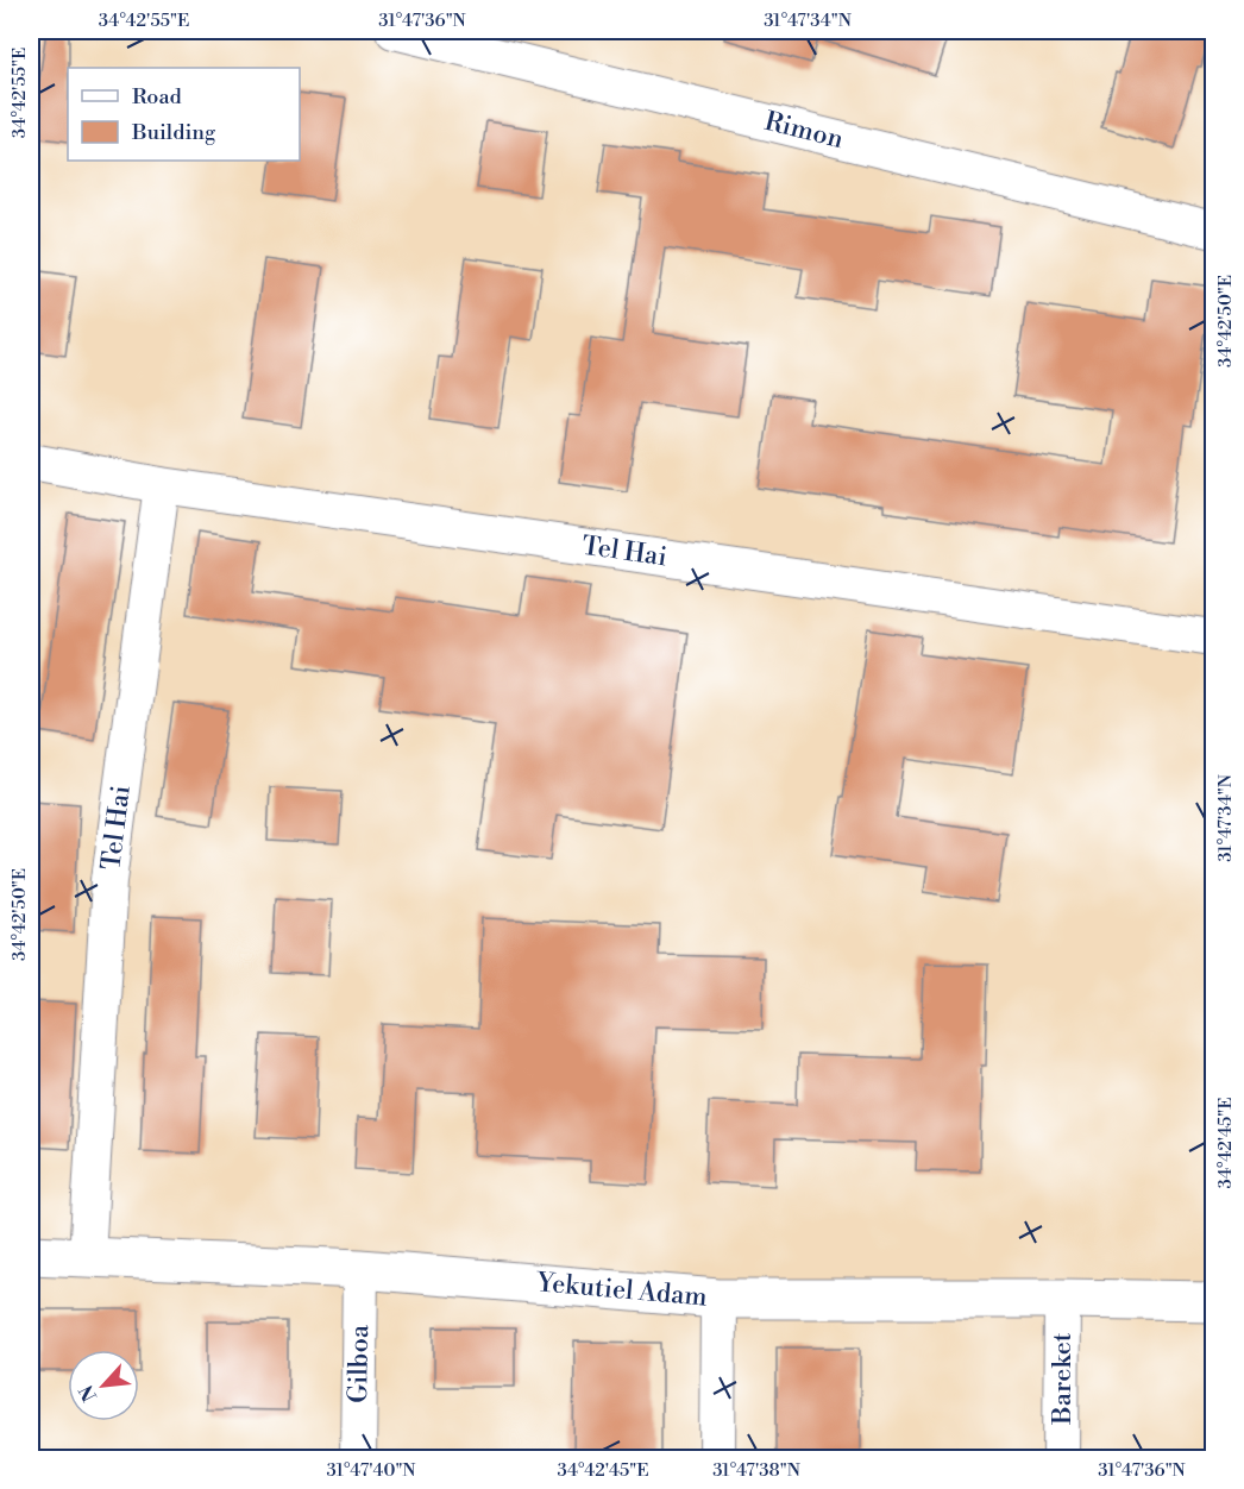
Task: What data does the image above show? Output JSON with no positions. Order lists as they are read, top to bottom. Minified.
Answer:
{"streets":{"street":["Rimon","Tel Hai","Yekutiel Adam","Gilboa","Bareket"]},"crossings":[["Tel Hai","Yekutiel Adam"],["Yekutiel Adam","Gilboa"],["Yekutiel Adam","Bareket"]],"legend":["Road","Building"],"north":"bottom left","coordinates":["34°42'55\"E","31°47'36\"N","31°47'34\"N","34°42'50\"E","34°42'45\"E","31°47'40\"N","31°47'38\"N"]}
